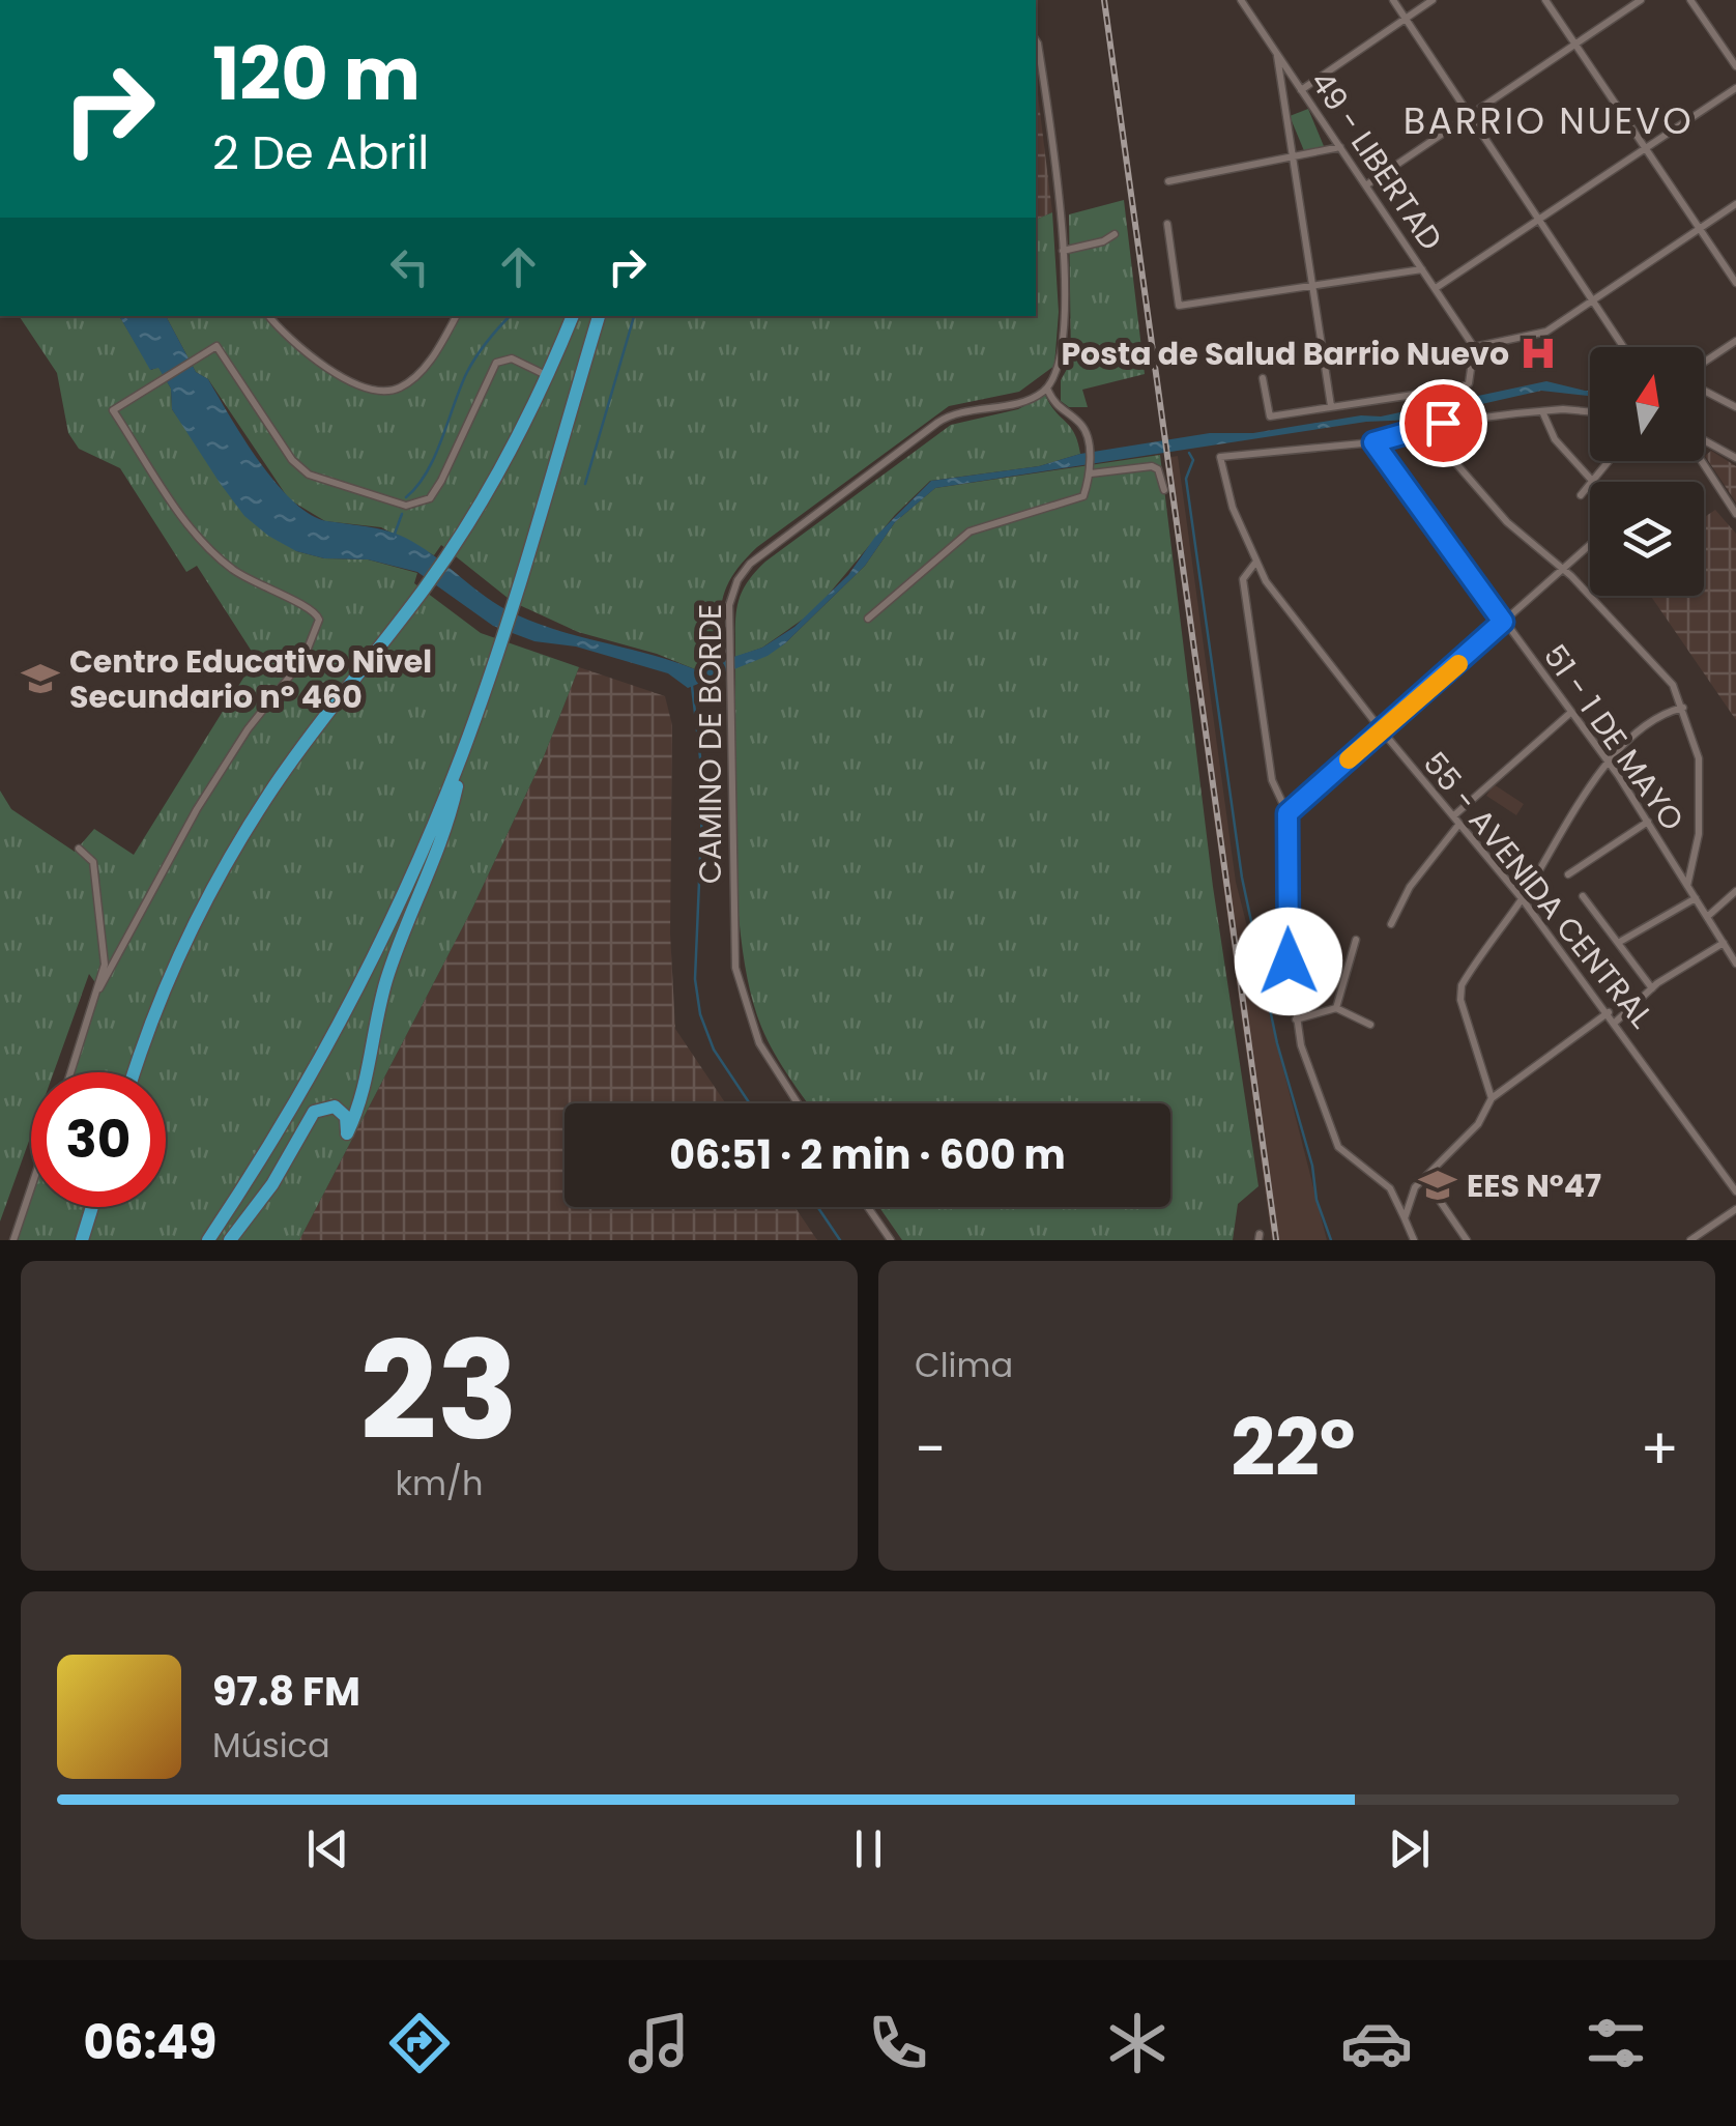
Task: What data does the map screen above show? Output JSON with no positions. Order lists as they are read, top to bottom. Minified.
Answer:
{"streets":{"street":["49 - LIBERTAD","51 - 1 DE MAYO","CAMINO DE BORDE","55 - AVENIDA CENTRAL"]},"crossings":[["51 - 1 DE MAYO","55 - AVENIDA CENTRAL"]],"districts":["BARRIO NUEVO"],"places":{"hospital":["Posta de Salud Barrio Nuevo"],"school or university":["Centro Educativo Nivel Secundario nº 460","EES N°47"]},"north":"top","page":{"turn":["120 m","2 De Abril"],"limit":"30","trip":"06:51 · 2 min · 600 m","tile":[["23","km/h"],"Clima"],"heat":["−","22°","+"],"song":["97.8 FM","Música"],"tabs":"06:49"}}
